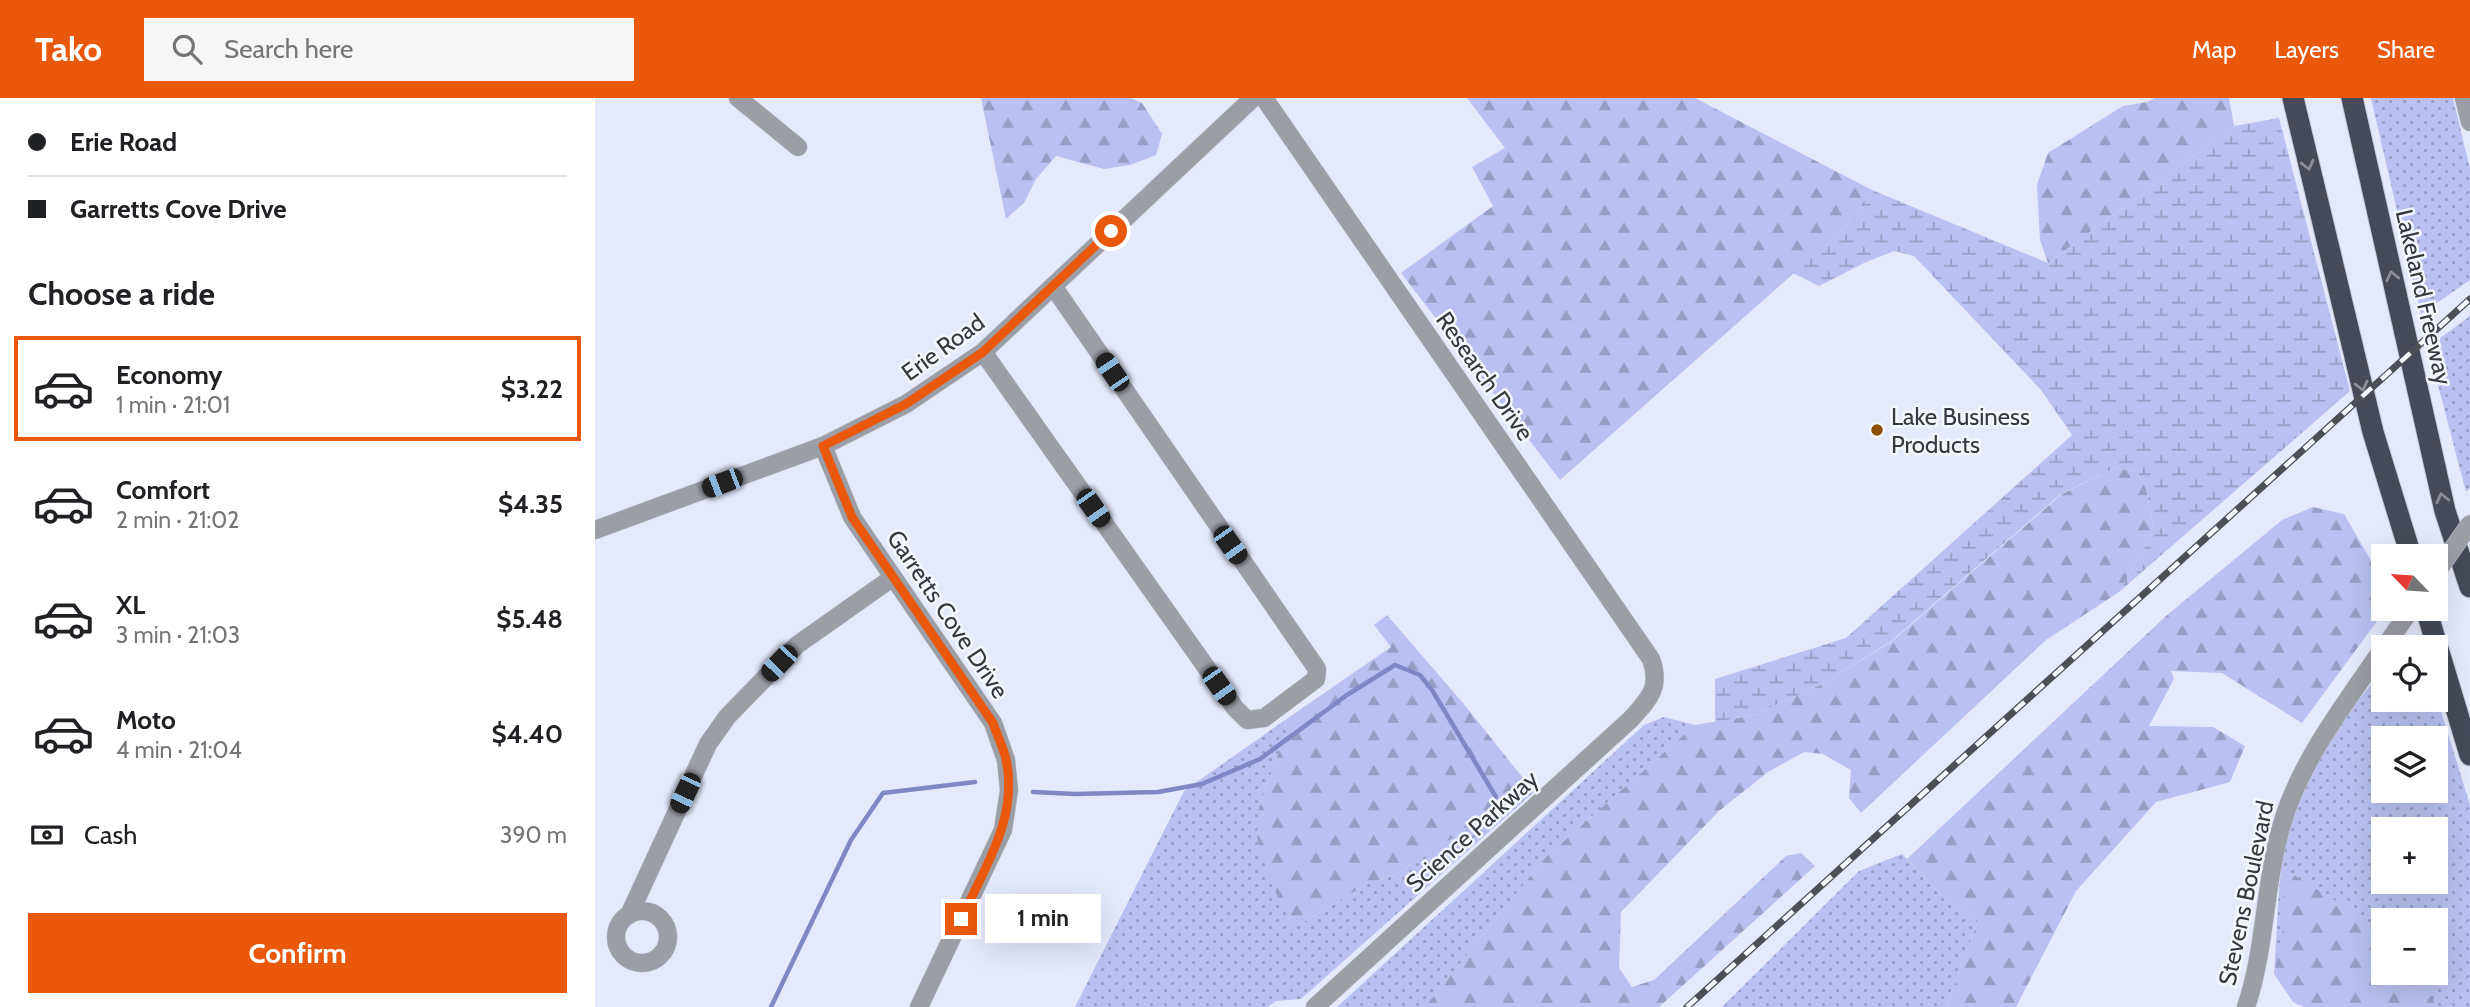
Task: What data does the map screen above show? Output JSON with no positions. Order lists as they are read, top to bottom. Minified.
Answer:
{"streets":{"highway":["Lakeland Freeway"],"street":["Erie Road","Research Drive","Garretts Cove Drive","Science Parkway","Stevens Boulevard"]},"crossings":[["Erie Road","Garretts Cove Drive"],["Research Drive","Science Parkway"]],"places":["Lake Business Products"],"north":"top left","page":{"header":"Tako","search":"Search here","nav":["Map","Layers","Share"],"banner":["Erie Road","Garretts Cove Drive"],"heading":"Choose a ride","list":[{"name":"Economy","note":"1 min · 21:01","value":"$3.22"},{"name":"Comfort","note":"2 min · 21:02","value":"$4.35"},{"name":"XL","note":"3 min · 21:03","value":"$5.48"},{"name":"Moto","note":"4 min · 21:04","value":"$4.40"}],"map_buttons":["+","−"],"pay":["Cash","390 m"],"bubble":"1 min","buttons":"Confirm"}}
